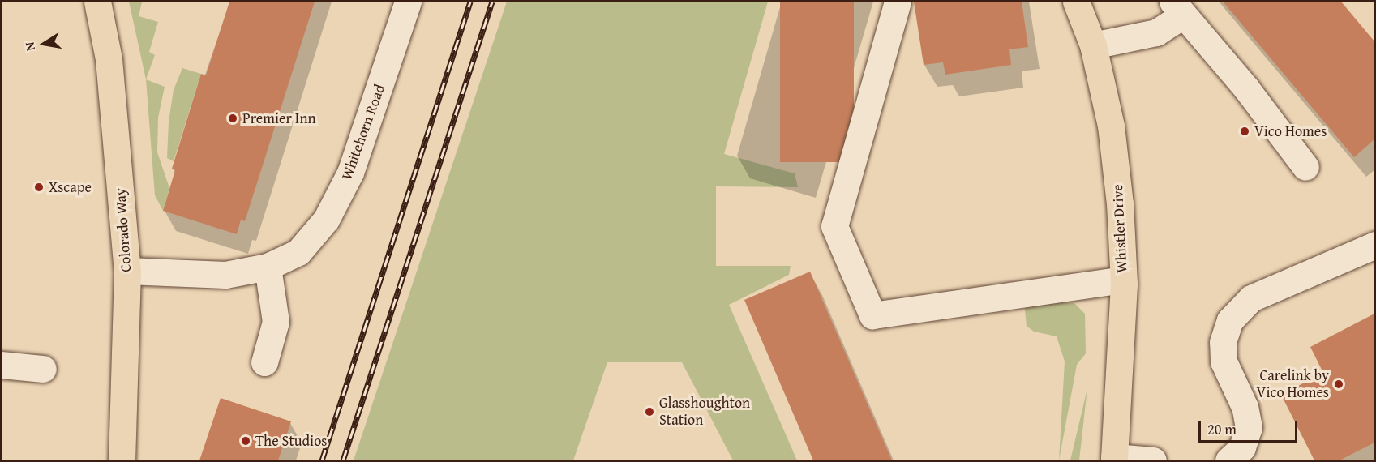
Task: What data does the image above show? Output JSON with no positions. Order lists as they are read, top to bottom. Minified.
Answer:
{"streets":{"main road":["Whistler Drive","Colorado Way"],"lane":["Whitehorn Road"]},"crossings":[["Whitehorn Road","Colorado Way"]],"places":["Premier Inn","Vico Homes","Xscape","Carelink by Vico Homes","Glasshoughton Station","The Studios"],"scale_bar":"20 m","north":"left"}
